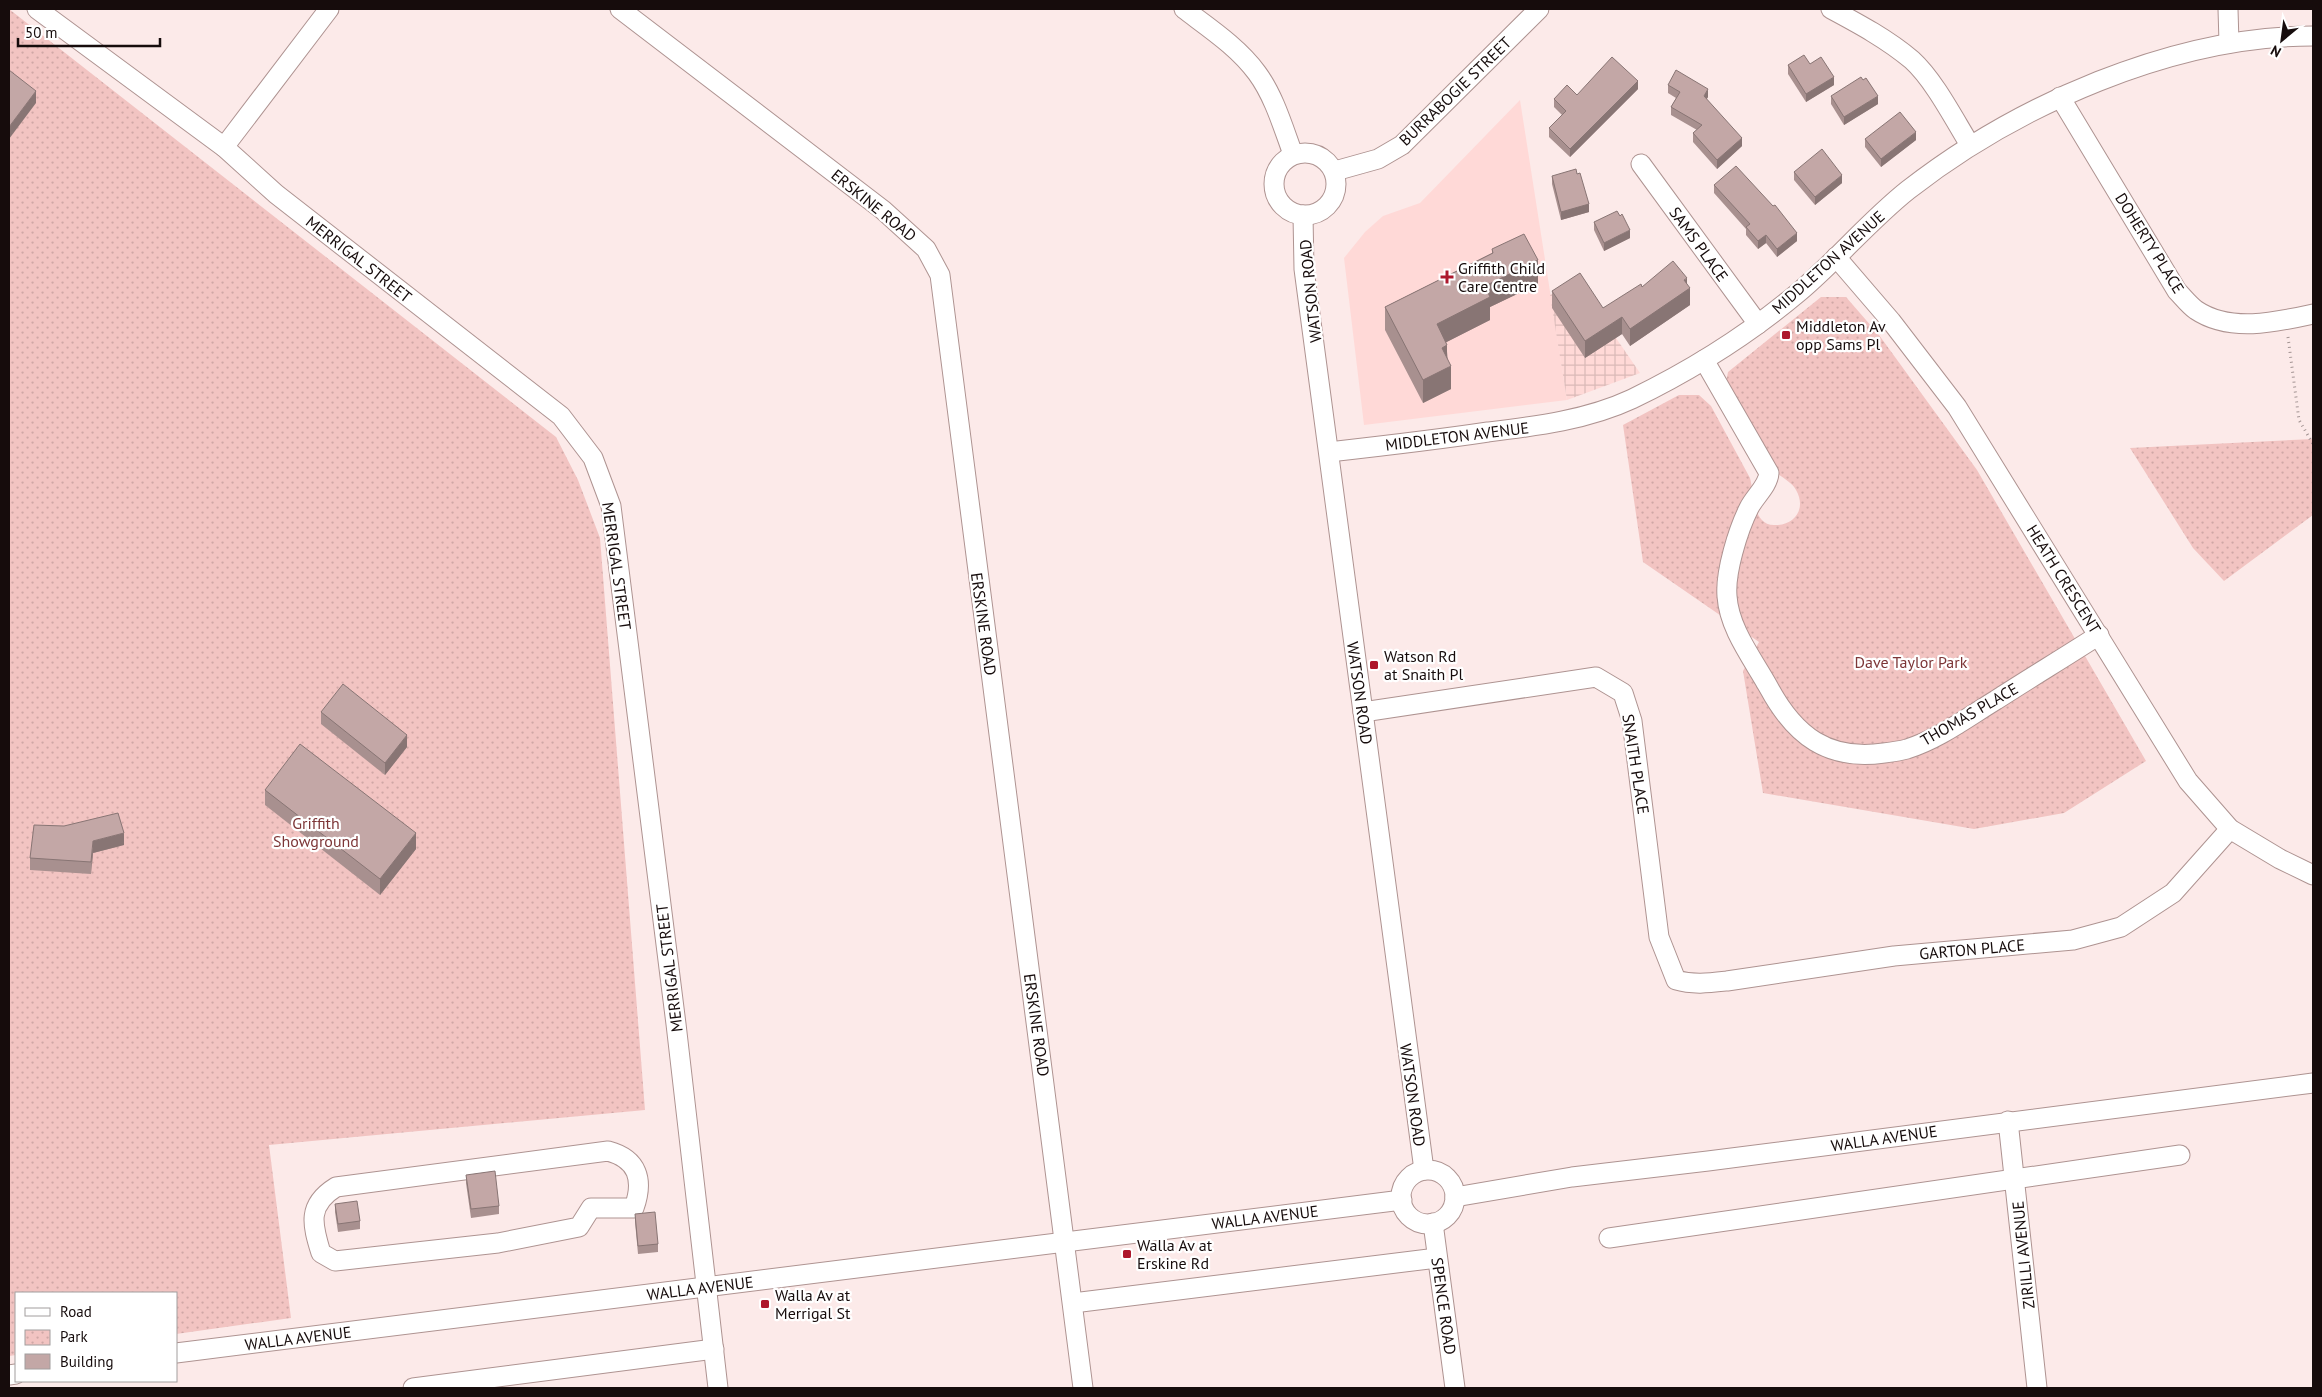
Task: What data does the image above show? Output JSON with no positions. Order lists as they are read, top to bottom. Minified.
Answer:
{"streets":{"street":["BURRABOGIE STREET","ERSKINE ROAD","DOHERTY PLACE","SAMS PLACE","MERRIGAL STREET","MIDDLETON AVENUE","WATSON ROAD","HEATH CRESCENT","THOMAS PLACE","SNAITH PLACE","GARTON PLACE","WALLA AVENUE","ZIRILLI AVENUE","SPENCE ROAD"]},"crossings":[["BURRABOGIE STREET","WATSON ROAD"],["ERSKINE ROAD","WALLA AVENUE"],["DOHERTY PLACE","MIDDLETON AVENUE"],["SAMS PLACE","MIDDLETON AVENUE"],["MERRIGAL STREET","WALLA AVENUE"],["MIDDLETON AVENUE","WATSON ROAD"],["MIDDLETON AVENUE","HEATH CRESCENT"],["MIDDLETON AVENUE","THOMAS PLACE"],["WATSON ROAD","SNAITH PLACE"],["WATSON ROAD","WALLA AVENUE"],["WATSON ROAD","SPENCE ROAD"],["HEATH CRESCENT","THOMAS PLACE"],["HEATH CRESCENT","GARTON PLACE"],["SNAITH PLACE","GARTON PLACE"],["WALLA AVENUE","ZIRILLI AVENUE"],["WALLA AVENUE","SPENCE ROAD"]],"parks":["Dave Taylor Park","Griffith Showground"],"places":{"health":["Griffith Child Care Centre"],"transit":["Middleton Av opp Sams Pl","Watson Rd at Snaith Pl","Walla Av at Erskine Rd","Walla Av at Merrigal St"]},"legend":["Road","Park","Building"],"scale_bar":"50 m","north":"bottom left"}
